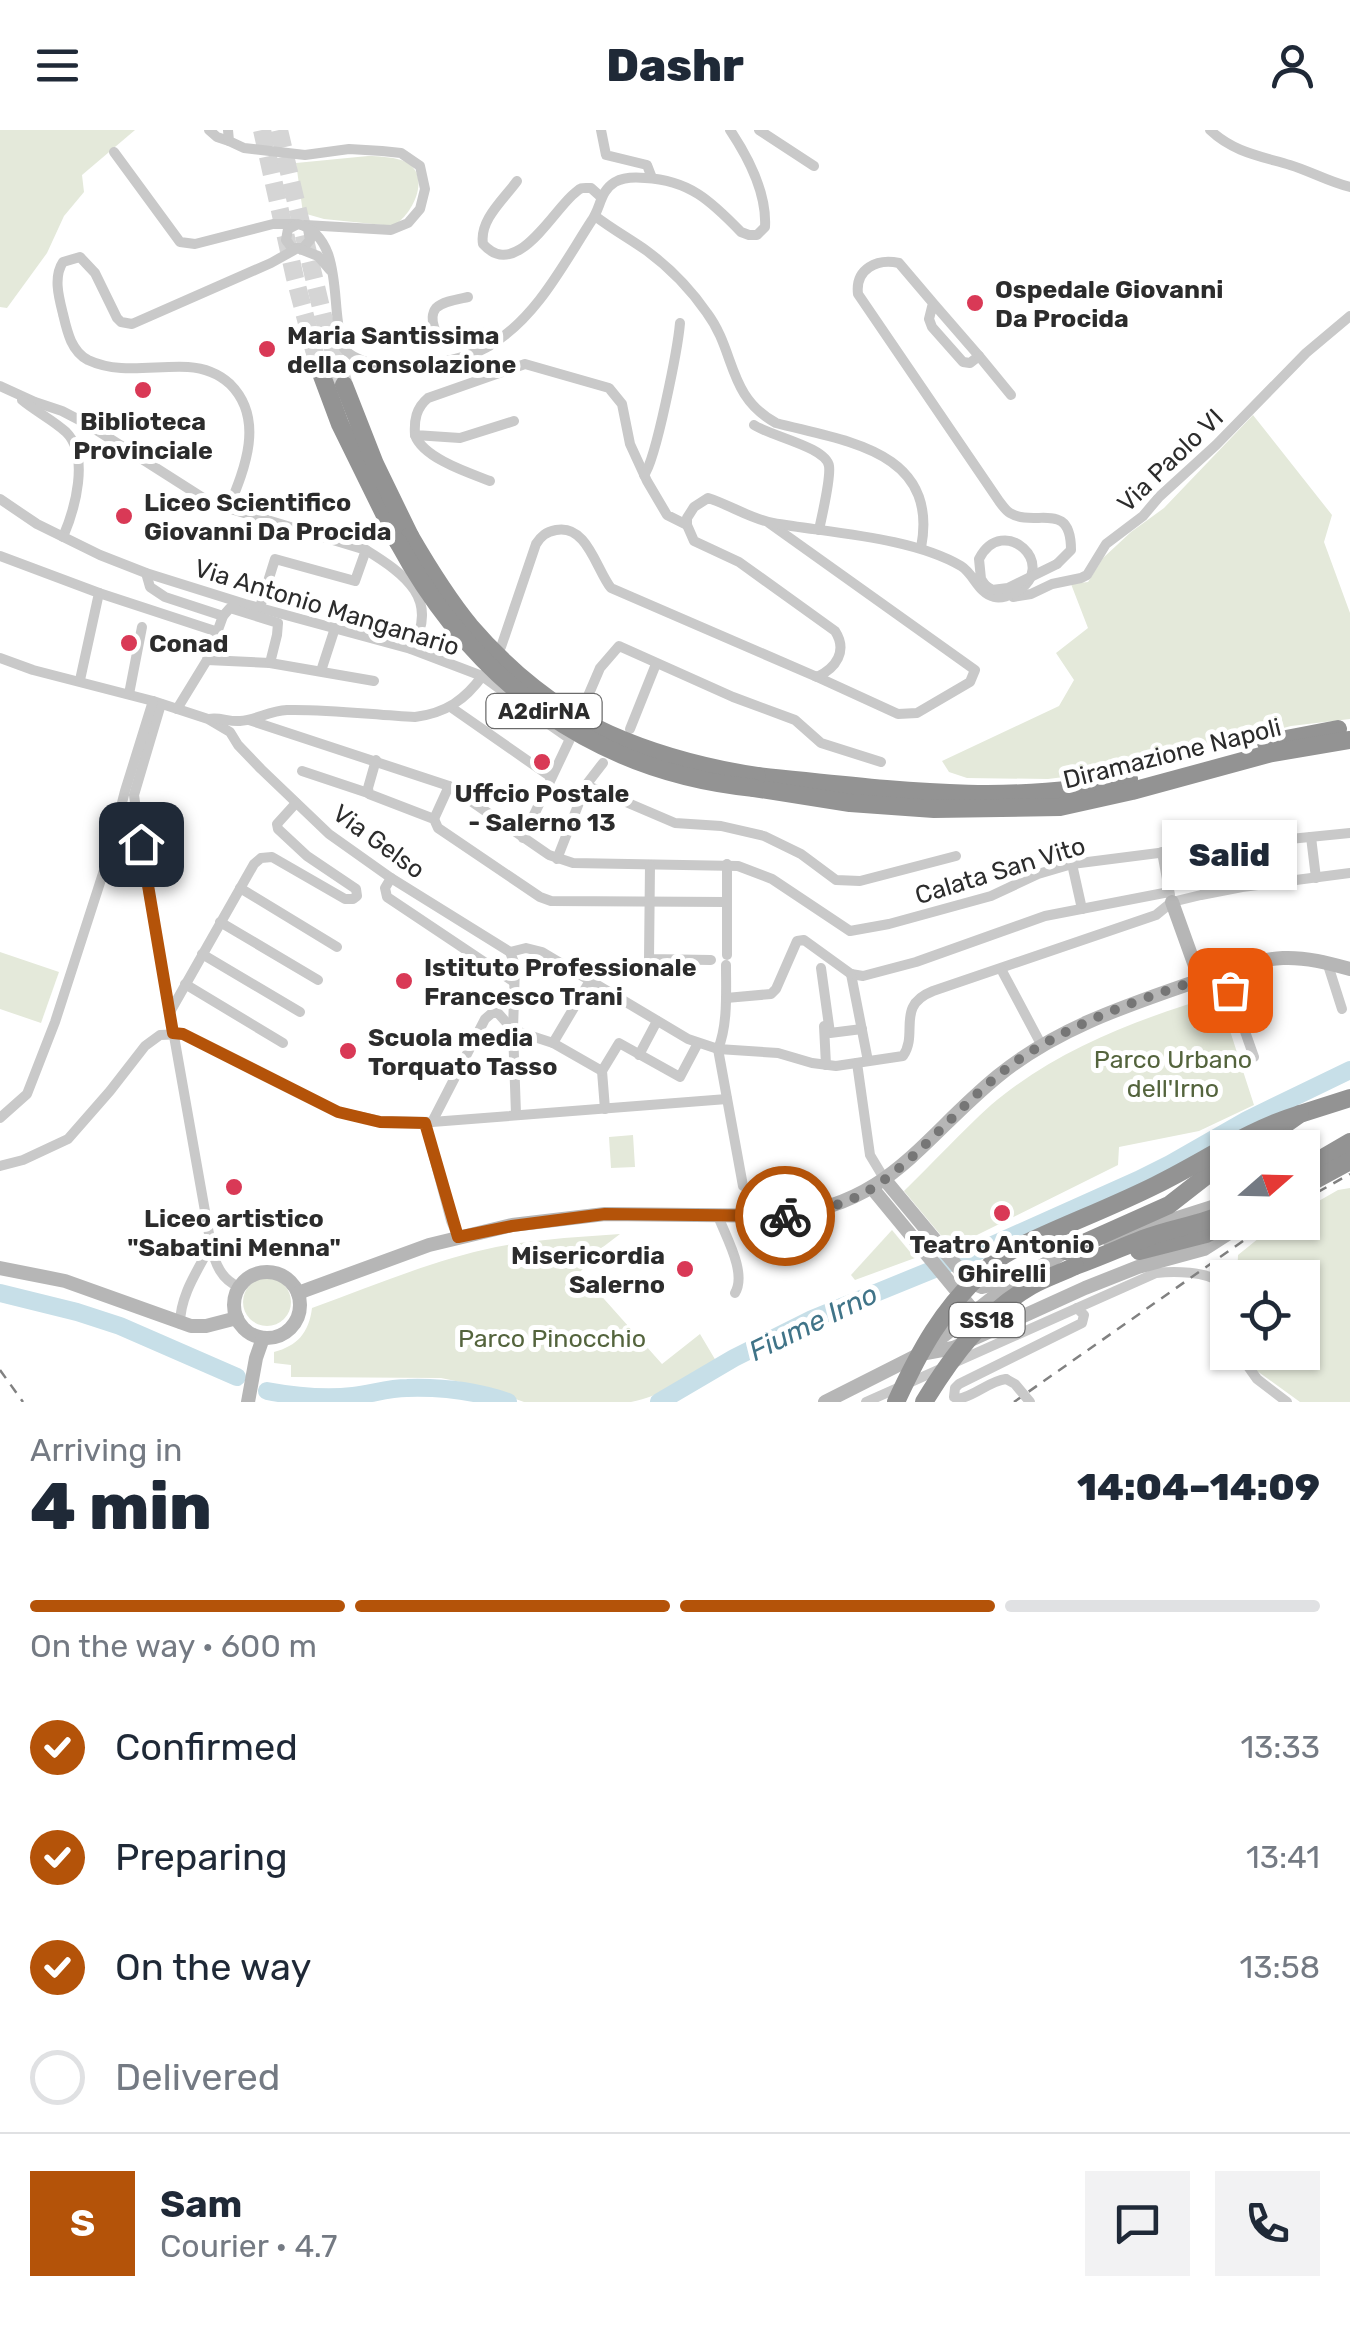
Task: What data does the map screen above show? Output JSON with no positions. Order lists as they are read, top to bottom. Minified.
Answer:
{"streets":{"highway":["A2dirNA","Diramazione Napoli","SS18"],"street":["Via Paolo VI","Via Antonio Manganario","Via Gelso","Calata San Vito"]},"water":["Fiume Irno"],"parks":["Parco Urbano dell'Irno","Parco Pinocchio"],"places":["Ospedale Giovanni Da Procida","Maria Santissima della consolazione","Biblioteca Provinciale","Liceo Scientifico Giovanni Da Procida","Conad","Uffcio Postale - Salerno 13","Istituto Professionale Francesco Trani","Salid","Scuola media Torquato Tasso","Liceo artistico \"Sabatini Menna\"","Teatro Antonio Ghirelli","Misericordia Salerno"],"north":"right","page":{"header":"Dashr","bubble":"Salid","heading":["4 min","Arriving in","14:04–14:09"],"panel":["Sam","Courier · 4.7"],"bar":"On the way · 600 m","list":[["Confirmed","13:33"],["Preparing","13:41"],["On the way","13:58"],"Delivered"],"round":"S"}}
